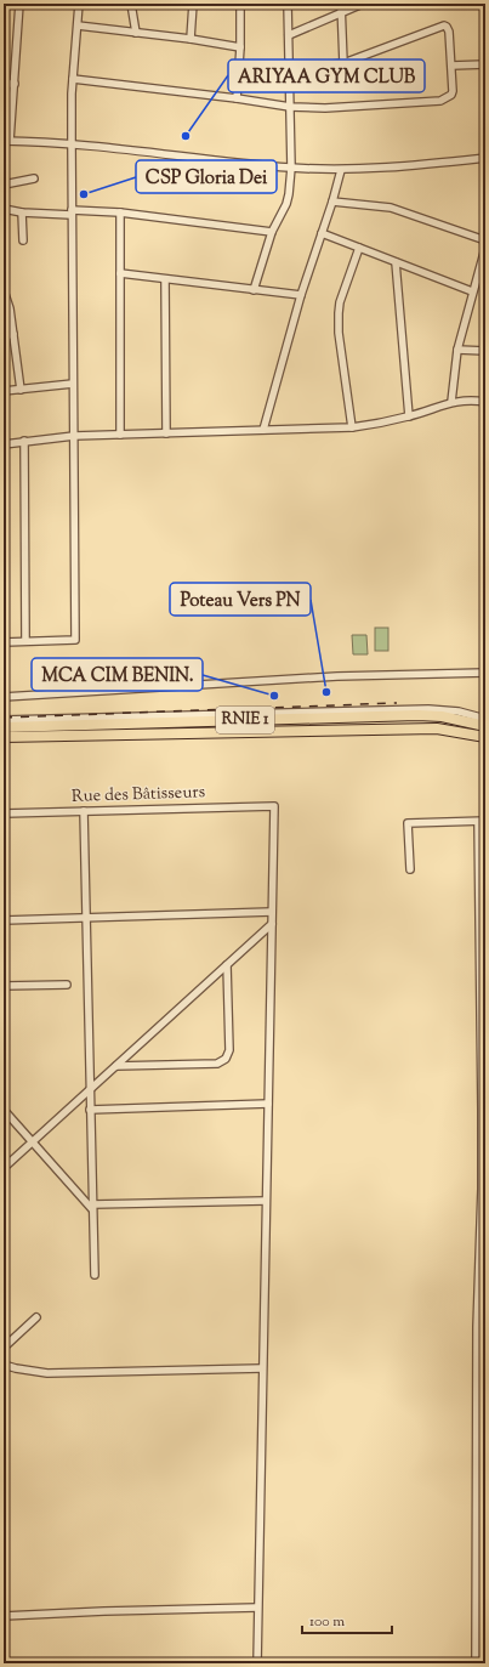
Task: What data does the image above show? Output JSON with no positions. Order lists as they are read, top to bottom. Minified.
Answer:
{"streets":{"highway":["RNIE 1"],"street":["Rue des Bâtisseurs"]},"places":["ARIYAA GYM CLUB","CSP Gloria Dei","Poteau Vers PN","MCA CIM BENIN."],"scale_bar":"100 m"}
